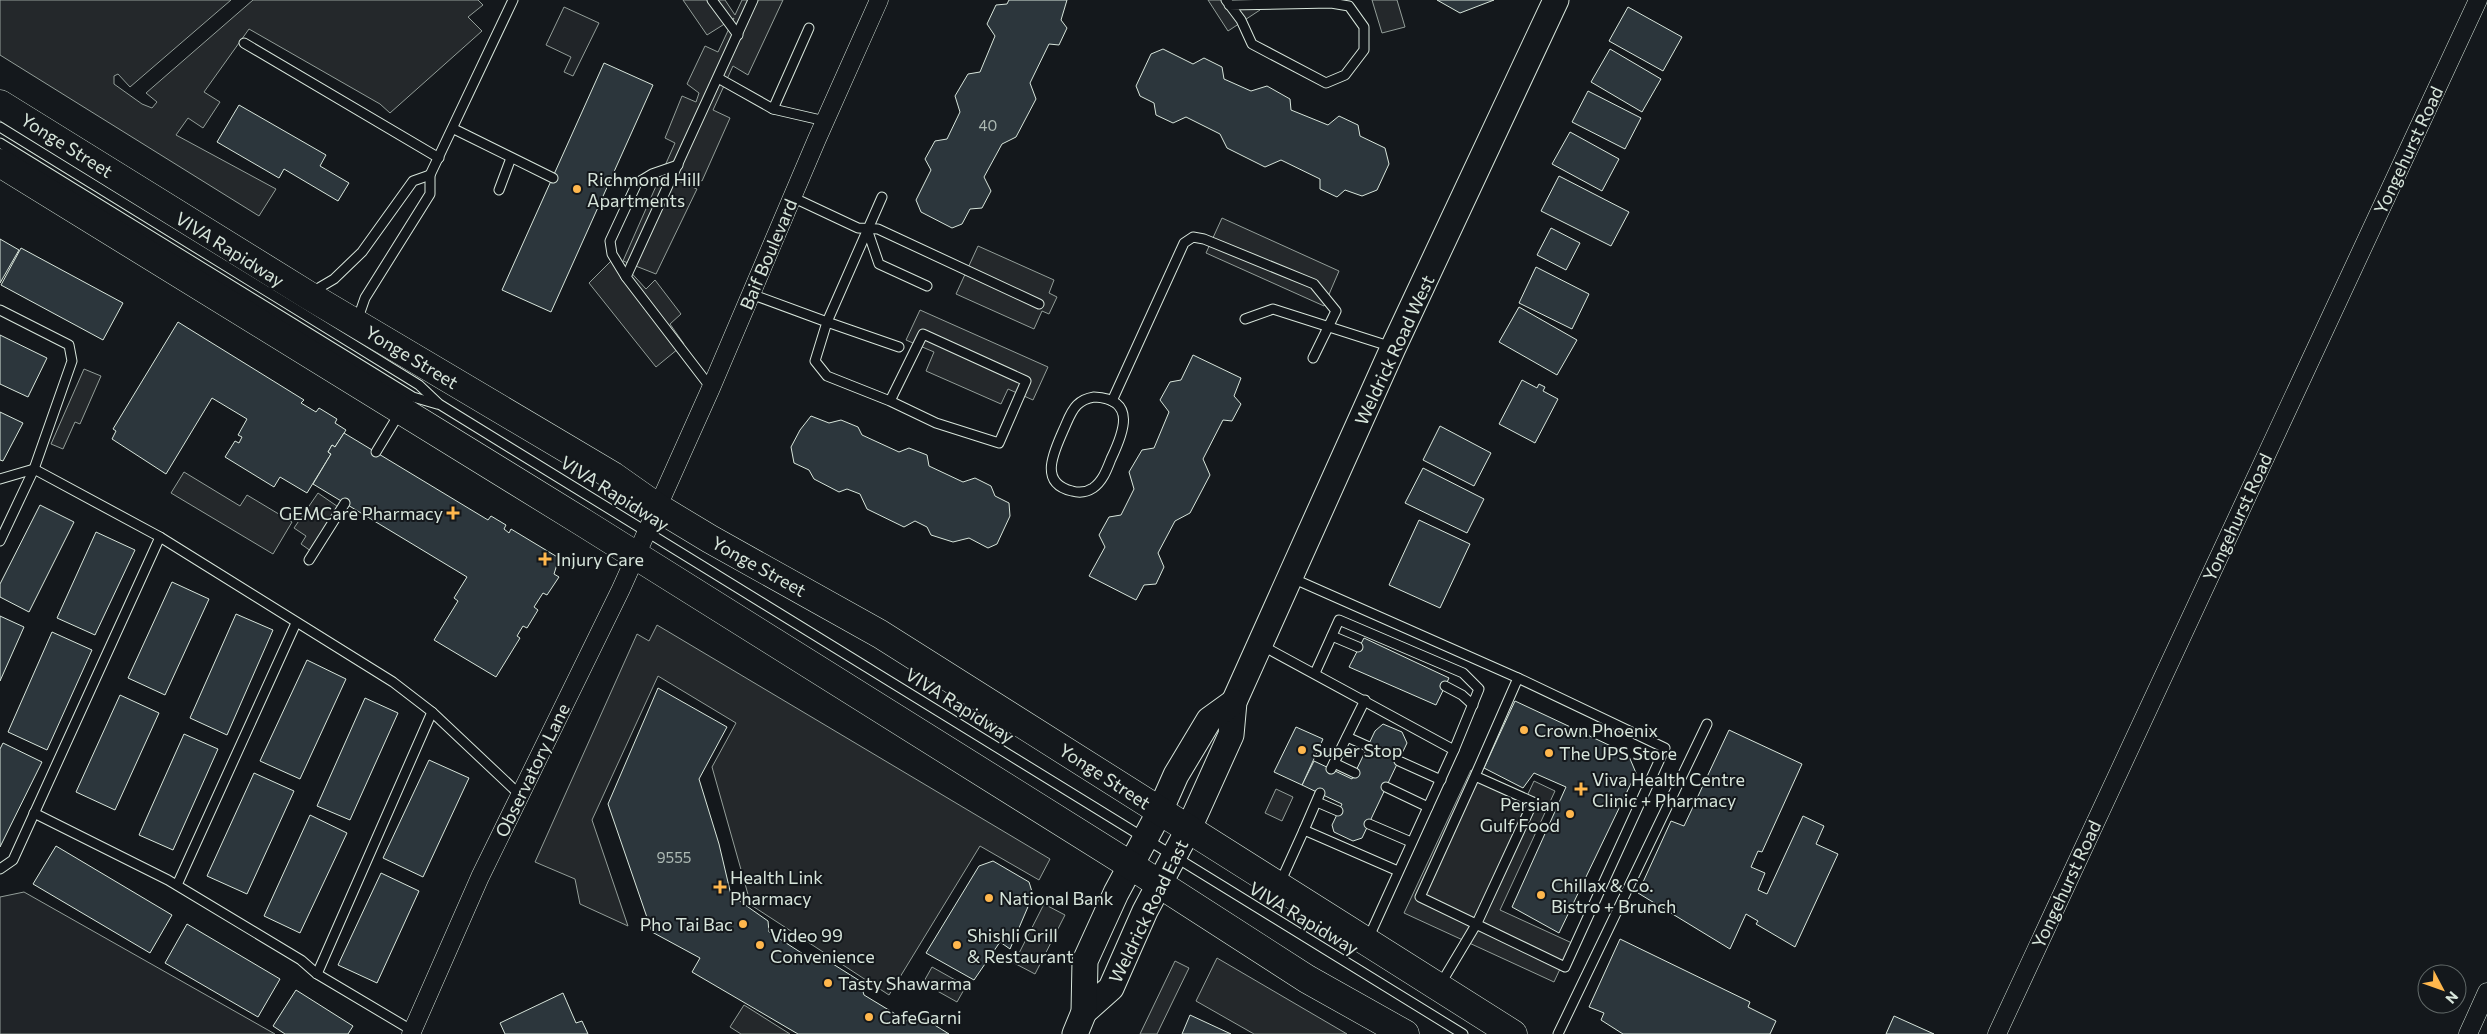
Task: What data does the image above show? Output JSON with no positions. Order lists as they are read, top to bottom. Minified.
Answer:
{"streets":{"main road":["Yonge Street"],"street":["Yongehurst Road","Baif Boulevard","Weldrick Road West","Observatory Lane","Weldrick Road East"],"lane":["VIVA Rapidway"]},"crossings":[["Yonge Street","VIVA Rapidway"],["Yonge Street","Baif Boulevard"],["Yonge Street","Weldrick Road West"],["Yonge Street","Observatory Lane"],["Yonge Street","Weldrick Road East"],["VIVA Rapidway","Baif Boulevard"],["VIVA Rapidway","Observatory Lane"],["VIVA Rapidway","Weldrick Road East"],["Baif Boulevard","Observatory Lane"],["Weldrick Road West","Weldrick Road East"]],"places":{"other":["Richmond Hill Apartments","Crown Phoenix","Super Stop","The UPS Store","Persian Gulf Food","Chillax & Co. Bistro + Brunch","National Bank","Pho Tai Bac","Video 99 Convenience","Shishli Grill & Restaurant","Tasty Shawarma","CafeGarni"],"health":["GEMCare Pharmacy","Injury Care","Viva Health Centre Clinic + Pharmacy","Health Link Pharmacy"]},"house_numbers":["40","9555"],"north":"bottom right"}
